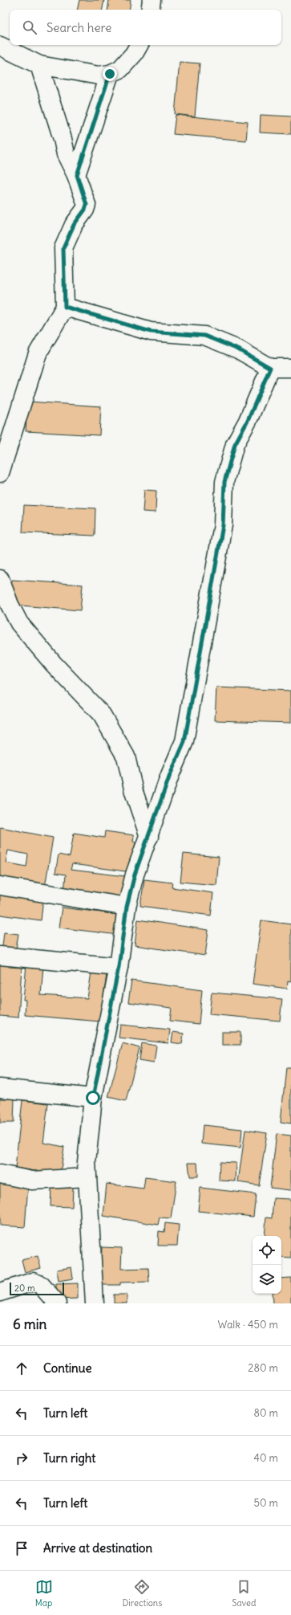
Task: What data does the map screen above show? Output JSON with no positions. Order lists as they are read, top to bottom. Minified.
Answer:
{"scale_bar":"20 m","page":{"search":"Search here","scale":"20 m","heading":["6 min","Walk · 450 m"],"list":[["Continue","280 m"],["Turn left","80 m"],["Turn right","40 m"],["Turn left","50 m"],"Arrive at destination"],"nav":["Map","Directions","Saved"]}}
